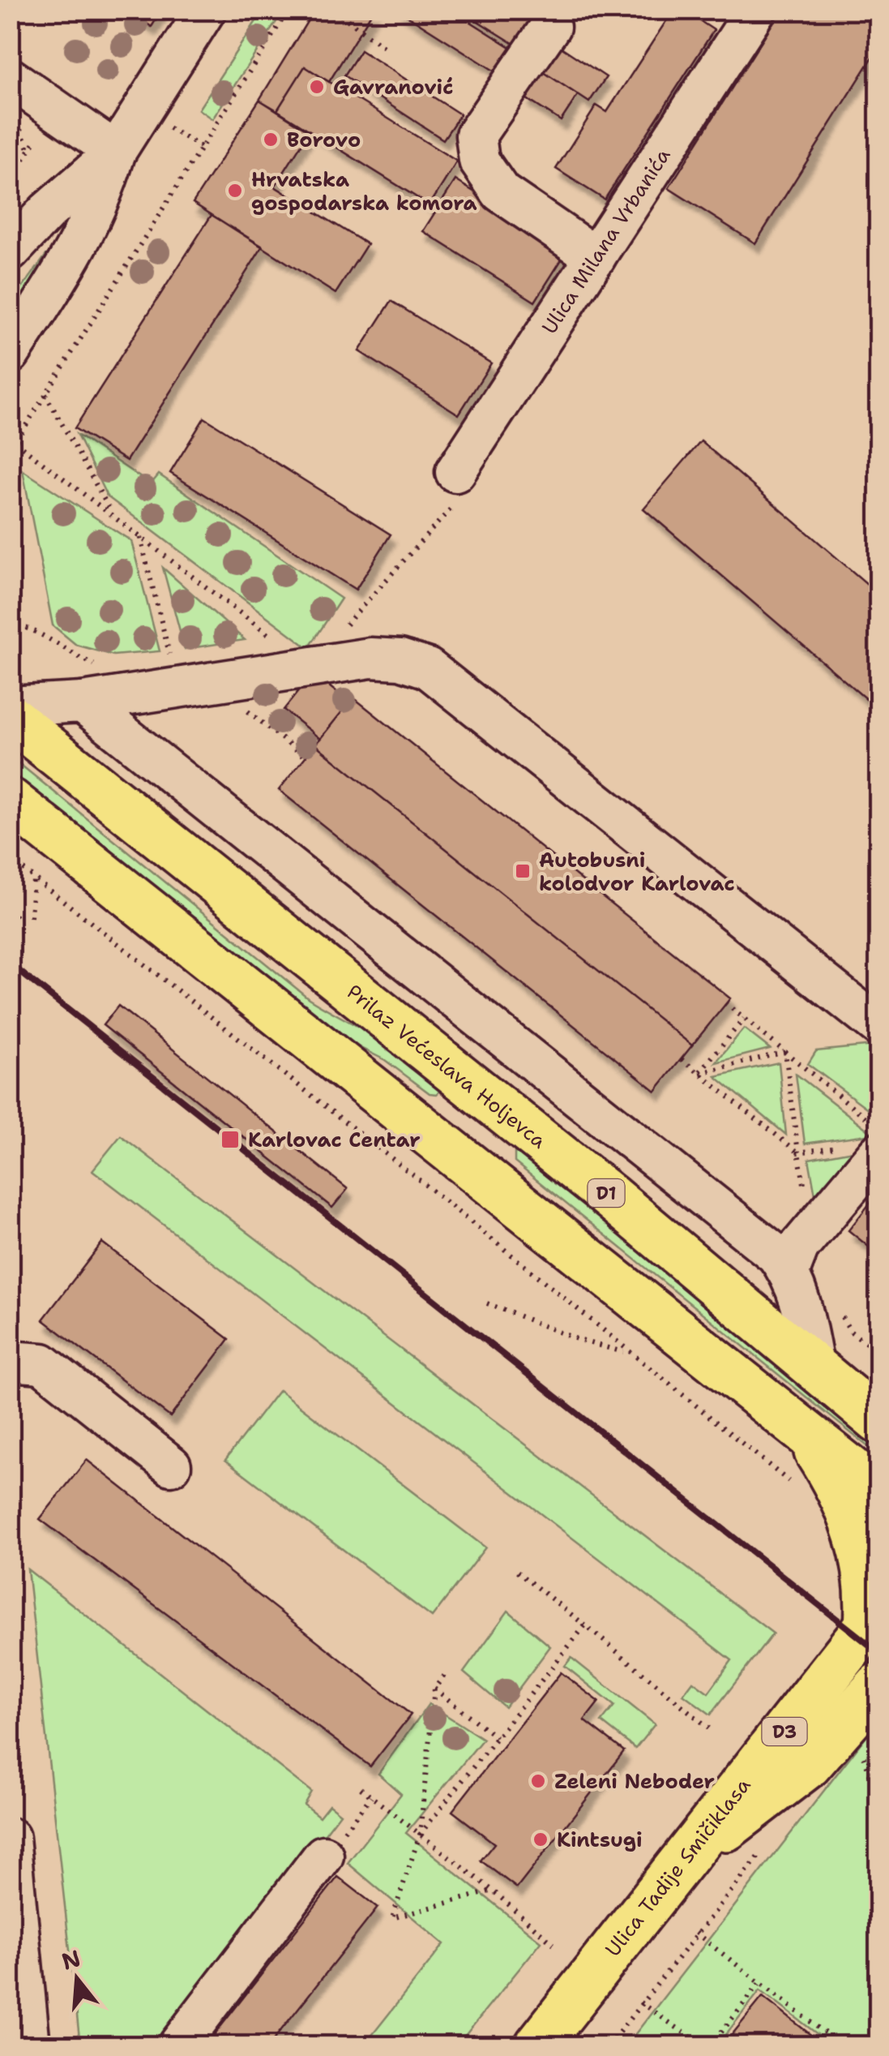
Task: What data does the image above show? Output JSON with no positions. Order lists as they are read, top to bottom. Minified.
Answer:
{"streets":{"main road":["Prilaz Većeslava Holjevca","D1","D3","Ulica Tadije Smičiklasa"],"street":["Ulica Milana Vrbanića"]},"places":{"other":["Gavranović","Borovo","Hrvatska gospodarska komora","Zeleni Neboder","Kintsugi"],"transit":["Autobusni kolodvor Karlovac","Karlovac Centar"]},"north":"top"}
